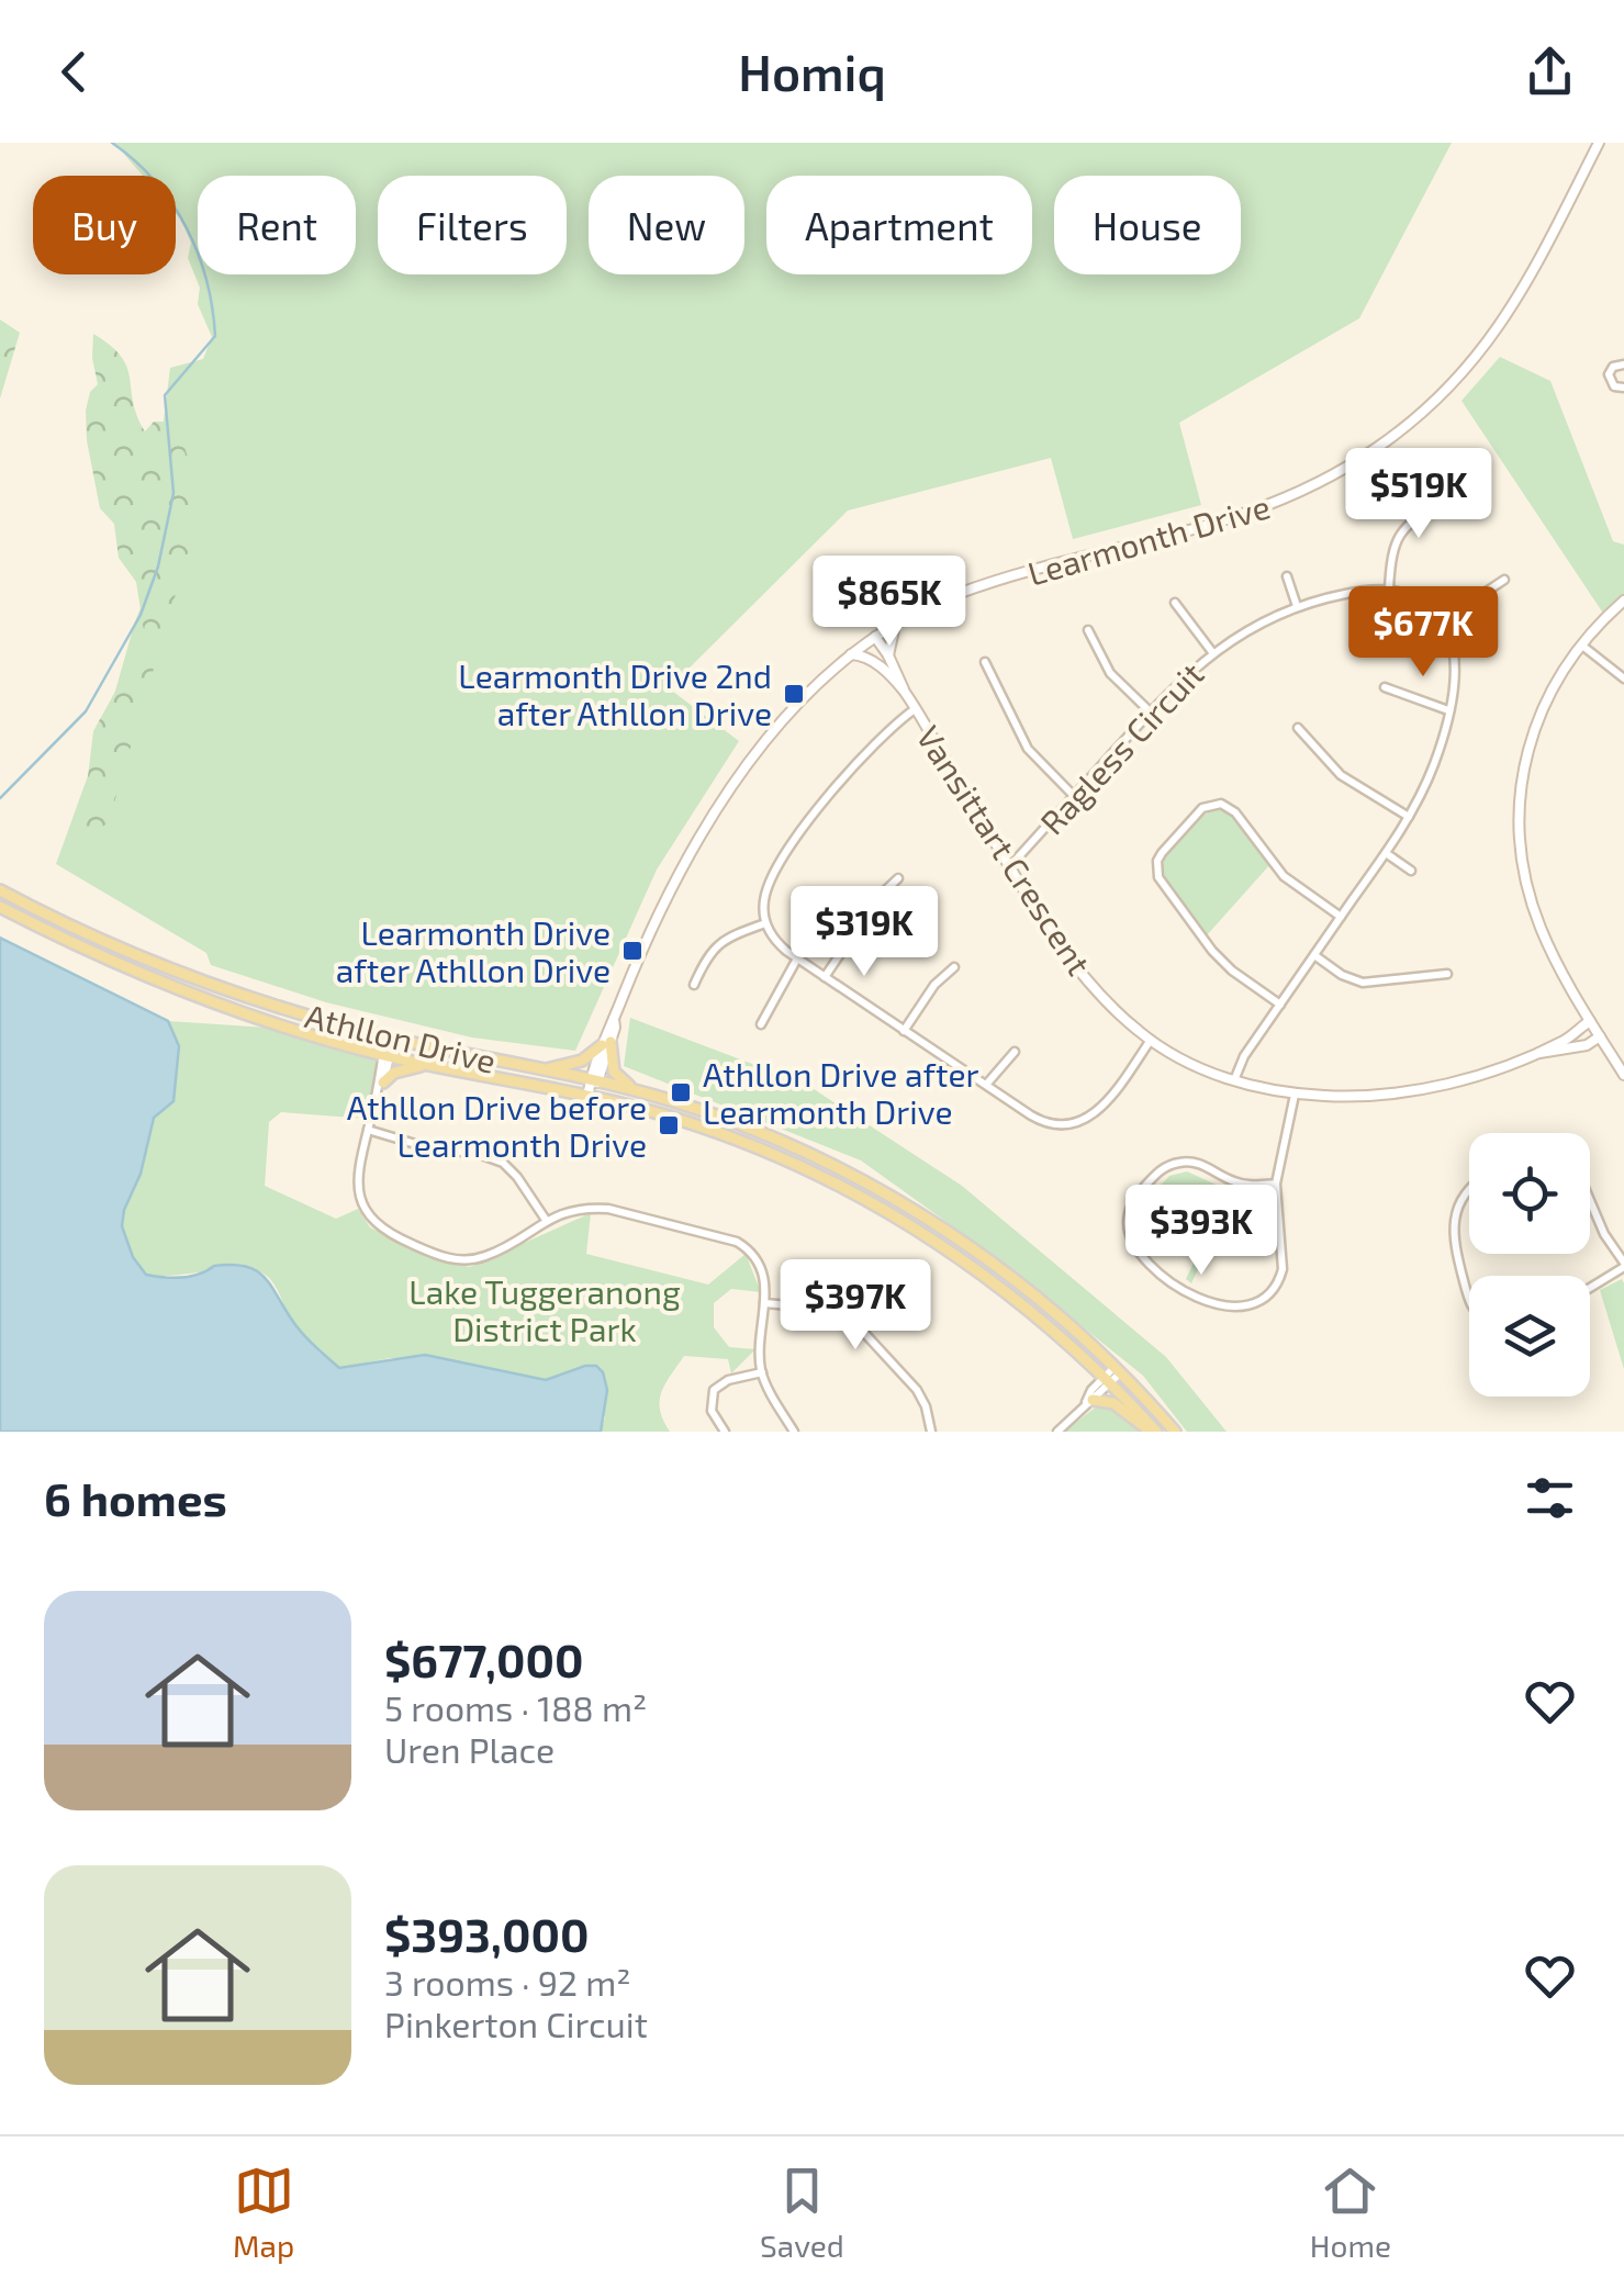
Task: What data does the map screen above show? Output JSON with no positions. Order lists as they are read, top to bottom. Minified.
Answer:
{"streets":{"main road":["Athllon Drive"],"street":["Learmonth Drive","Ragless Circuit","Vansittart Crescent"]},"crossings":[["Learmonth Drive","Vansittart Crescent"],["Learmonth Drive","Athllon Drive"],["Ragless Circuit","Vansittart Crescent"]],"parks":["Lake Tuggeranong District Park"],"places":{"transit":["Learmonth Drive 2nd after Athllon Drive","Learmonth Drive after Athllon Drive","Athllon Drive after Learmonth Drive","Athllon Drive before Learmonth Drive"]},"page":{"header":"Homiq","chip":["Buy","Rent","Filters","New","Apartment","House"],"price":["$519K","$865K","$677K","$319K","$393K","$397K"],"heading":"6 homes","list":[{"name":"$677,000","note":"5 rooms · 188 m² · Uren Place"},{"name":"$393,000","note":"3 rooms · 92 m² · Pinkerton Circuit"}],"tabs":["Map","Saved","Home"]}}
